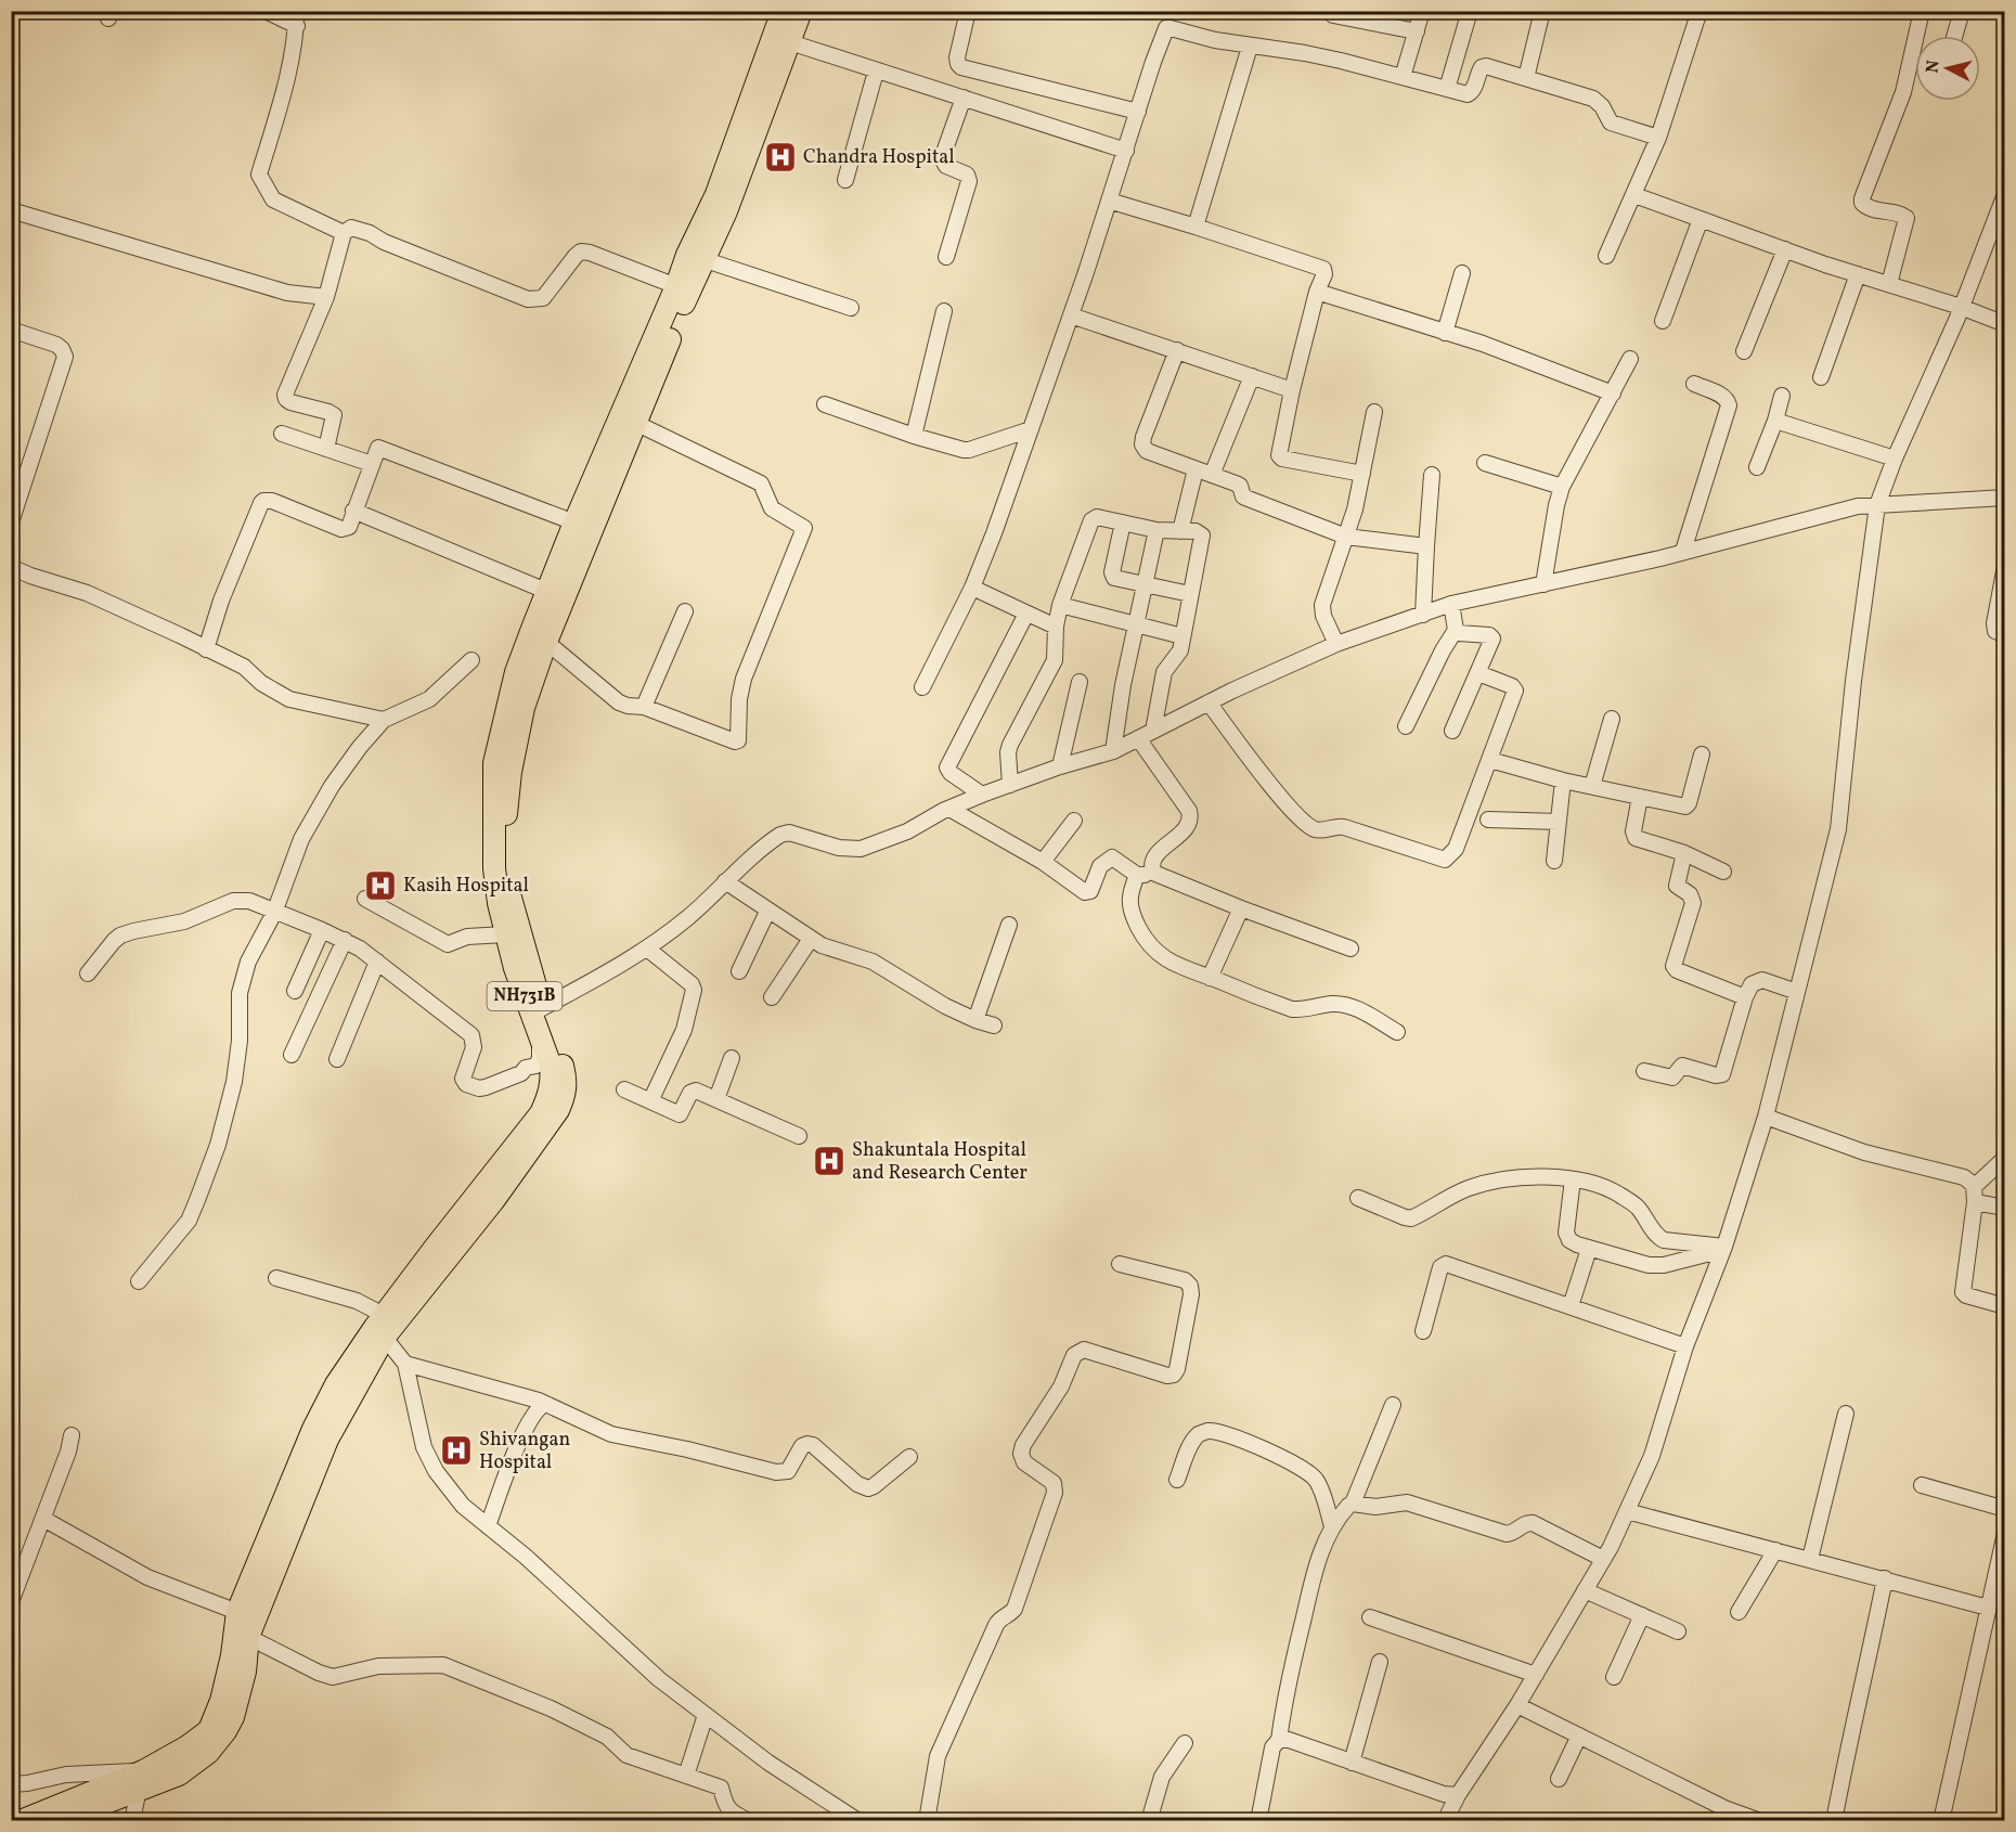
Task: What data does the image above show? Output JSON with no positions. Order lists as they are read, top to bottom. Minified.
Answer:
{"streets":{"highway":["NH731B"]},"places":{"hospital":["Chandra Hospital","Kasih Hospital","Shakuntala Hospital and Research Center","Shivangan Hospital"]},"north":"left"}
